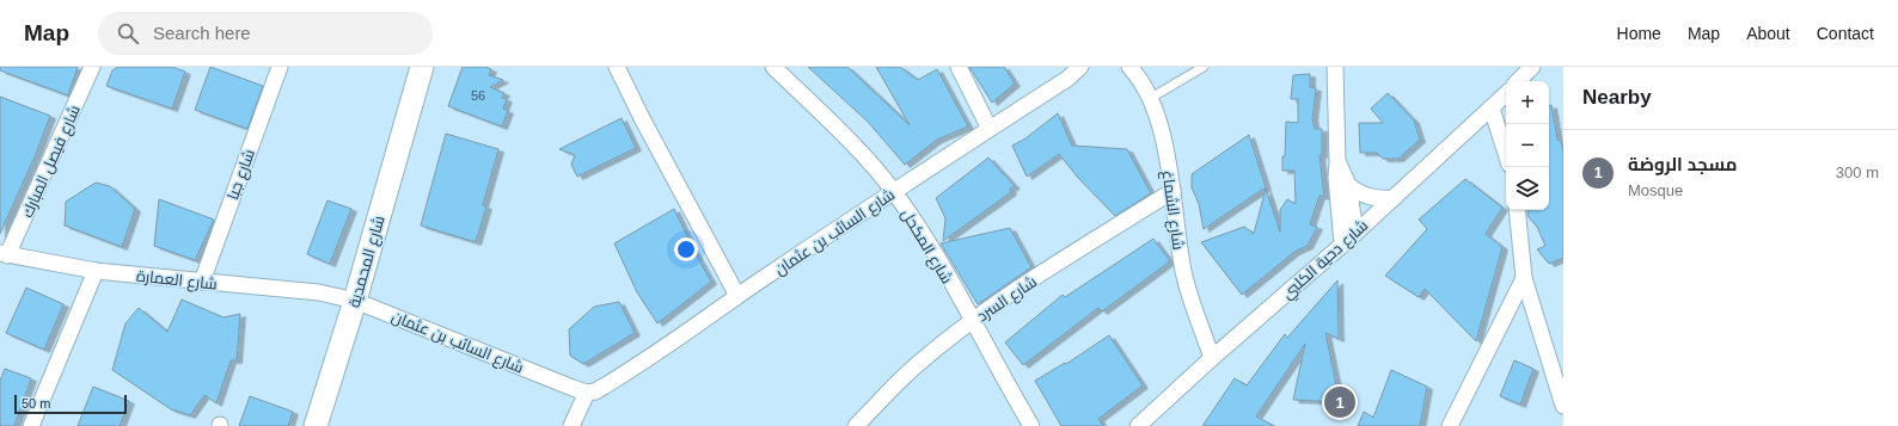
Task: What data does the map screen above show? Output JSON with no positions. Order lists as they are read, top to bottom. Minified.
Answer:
{"streets":{"street":["شارع فيصل المبارك","شارع جبا","شارع الشماغ","شارع السائب بن عثمان","شارع المكحل","شارع دحية الكلبي","شارع المحمدية","شارع العمارة","شارع السرد"]},"crossings":[["شارع فيصل المبارك","شارع العمارة"],["شارع جبا","شارع العمارة"],["شارع الشماغ","شارع دحية الكلبي"],["شارع الشماغ","شارع السرد"],["شارع السائب بن عثمان","شارع المكحل"],["شارع السائب بن عثمان","شارع المحمدية"],["شارع السائب بن عثمان","شارع العمارة"],["شارع المكحل","شارع السرد"],["شارع المحمدية","شارع العمارة"]],"house_numbers":["56"],"scale_bar":"50 m","page":{"header":"Map","search":"Search here","nav":["Home","Map","About","Contact"],"heading":"Nearby","map_buttons":["+","−"],"list":[{"mark":"1","name":"مسجد الروضة","note":"Mosque","value":"300 m"}],"pins":"1","scale":"50 m"}}
